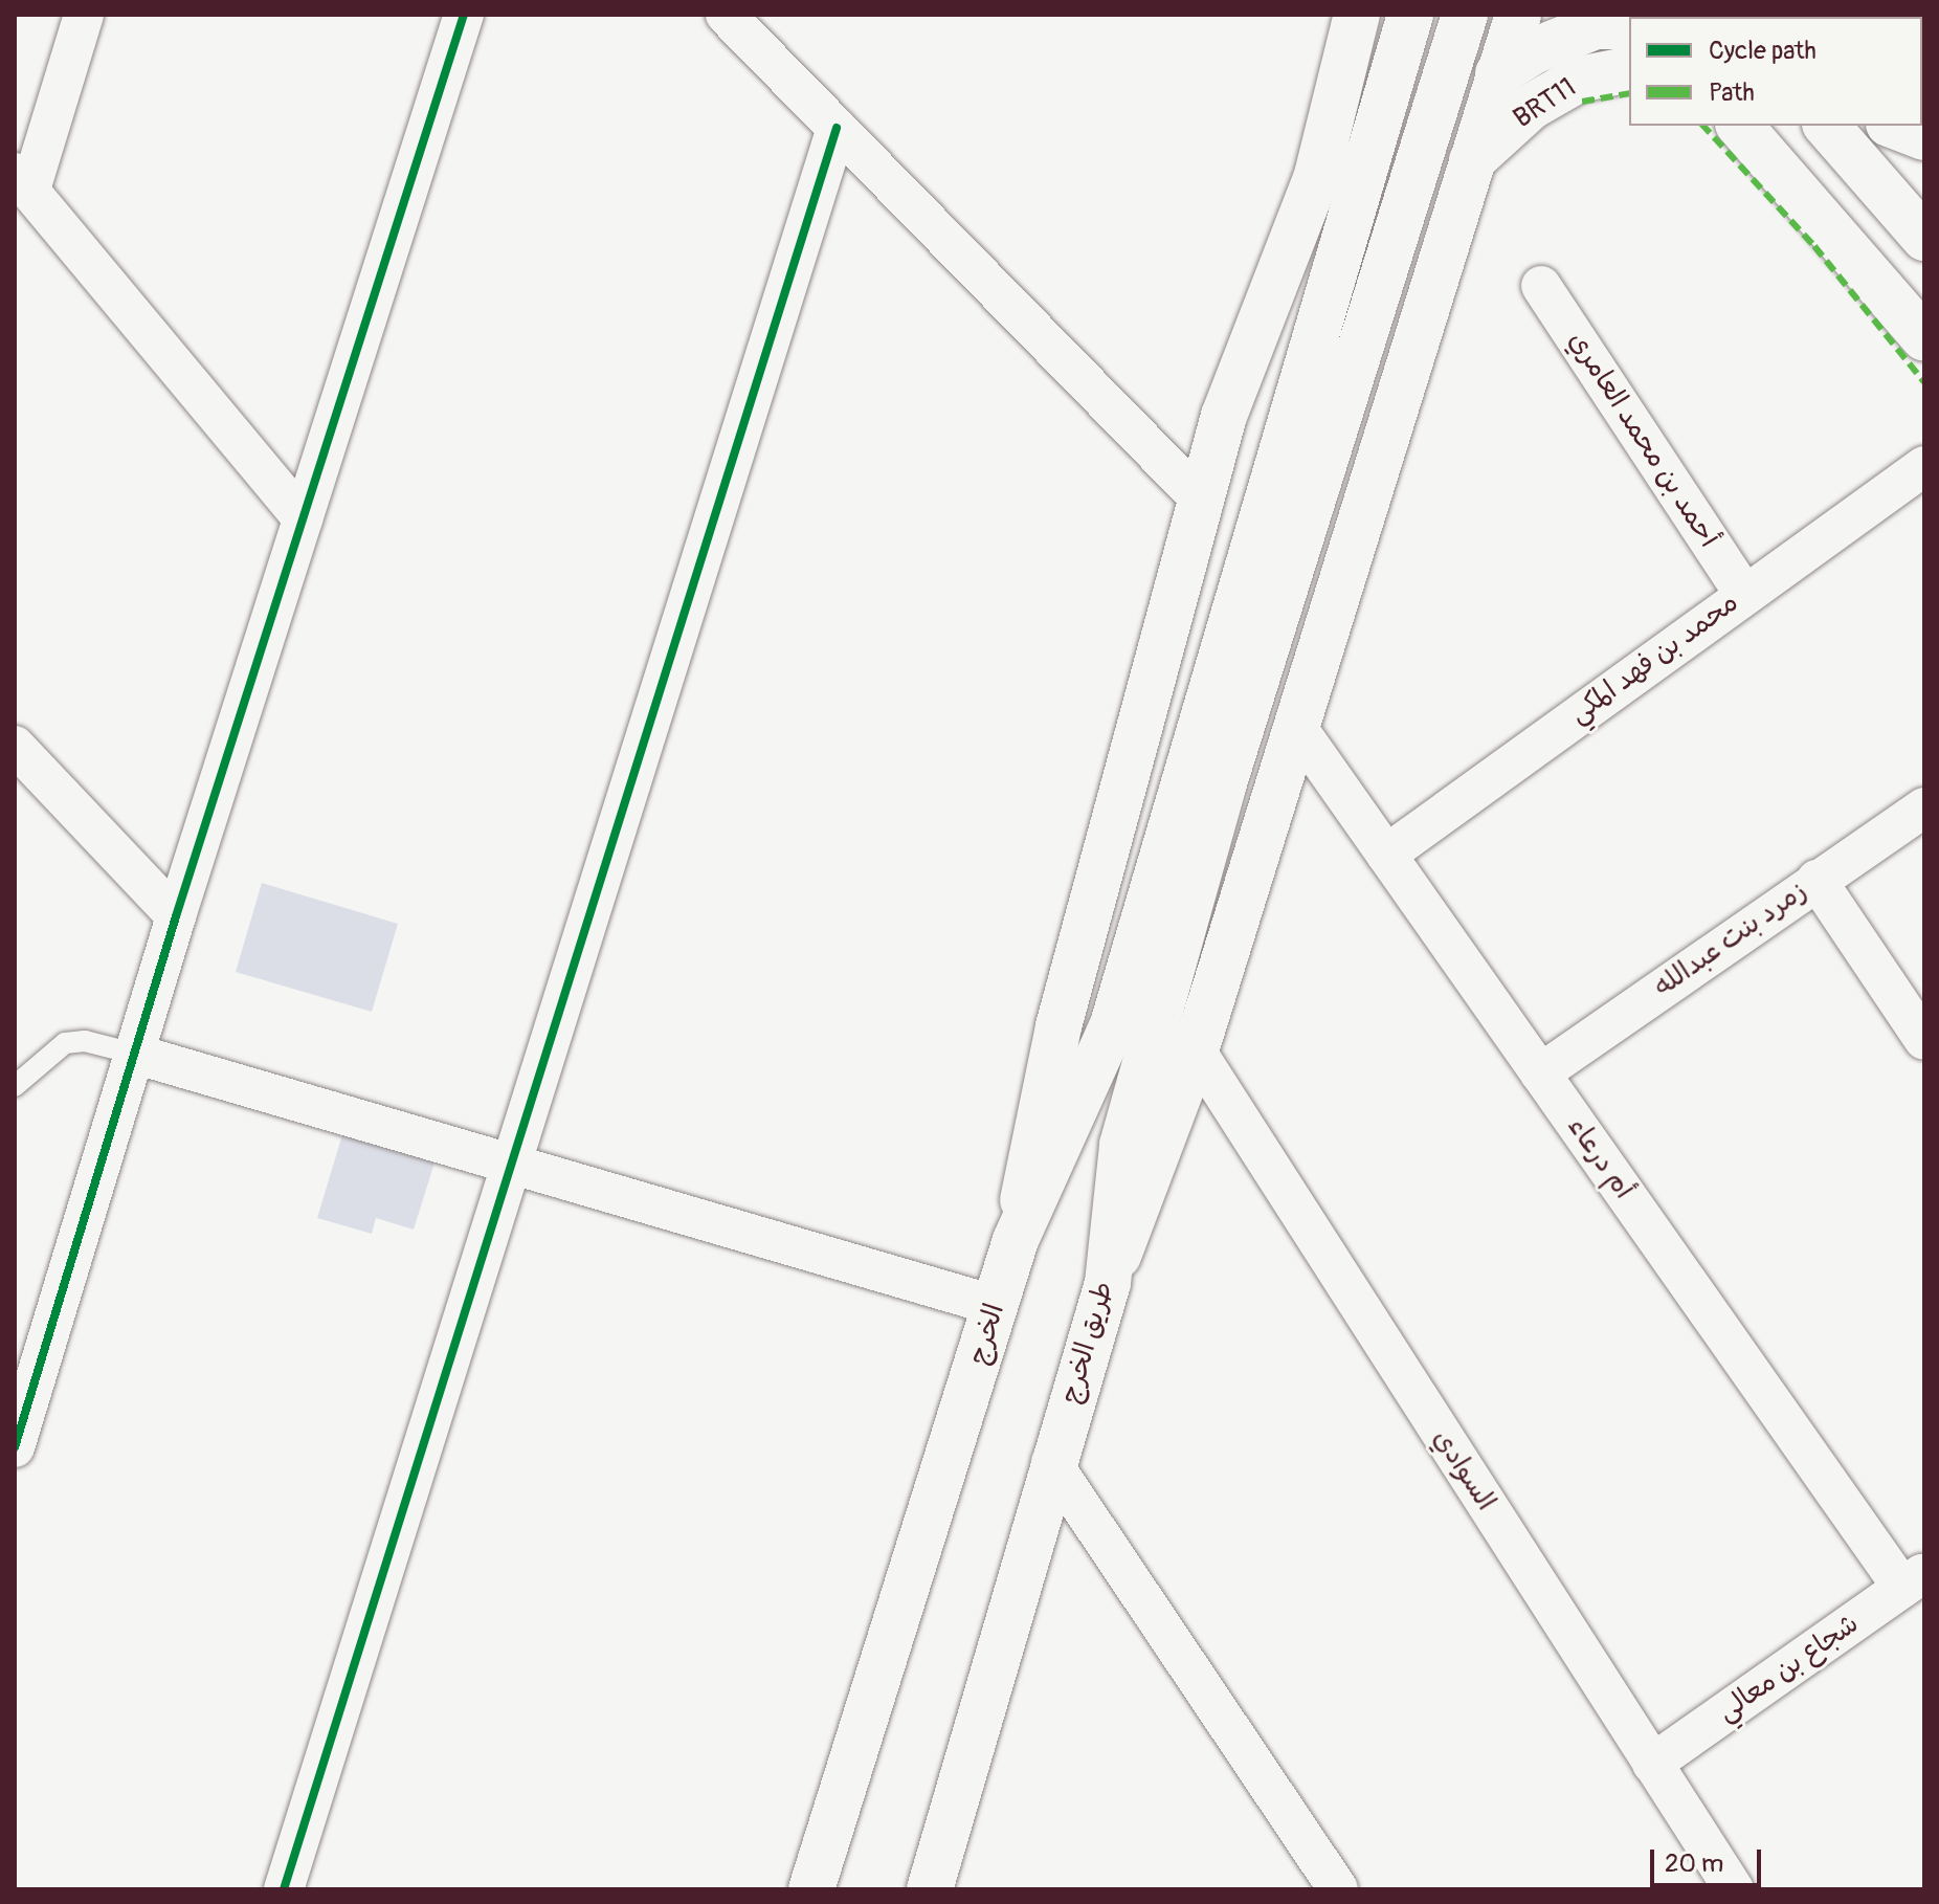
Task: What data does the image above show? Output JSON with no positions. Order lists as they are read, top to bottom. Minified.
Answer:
{"streets":{"main road":["BRT11","الخرج","طريق الخرج"],"street":["أحمد بن محمد العامري","محمد بن فهد المكي","زمرد بنت عبدالله","أم درعاء","السوادي","شجاع بن معالي"]},"crossings":[["أحمد بن محمد العامري","محمد بن فهد المكي"],["محمد بن فهد المكي","أم درعاء"],["زمرد بنت عبدالله","أم درعاء"],["أم درعاء","شجاع بن معالي"],["الخرج","طريق الخرج"],["السوادي","شجاع بن معالي"]],"legend":["Cycle path","Path"],"scale_bar":"20 m"}
